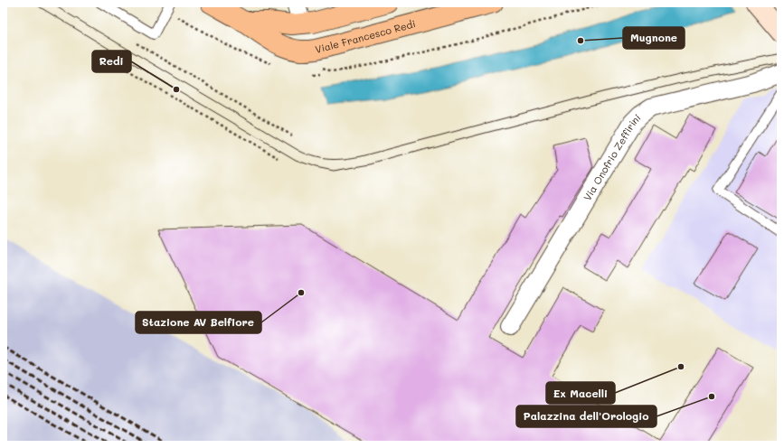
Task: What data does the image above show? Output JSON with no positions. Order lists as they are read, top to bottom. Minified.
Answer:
{"streets":{"main road":["Viale Francesco Redi"],"street":["Via Onofrio Zeffirini"]},"places":["Mugnone","Redi","Stazione AV Belfiore","Ex Macelli","Palazzina dell'Orologio"]}
